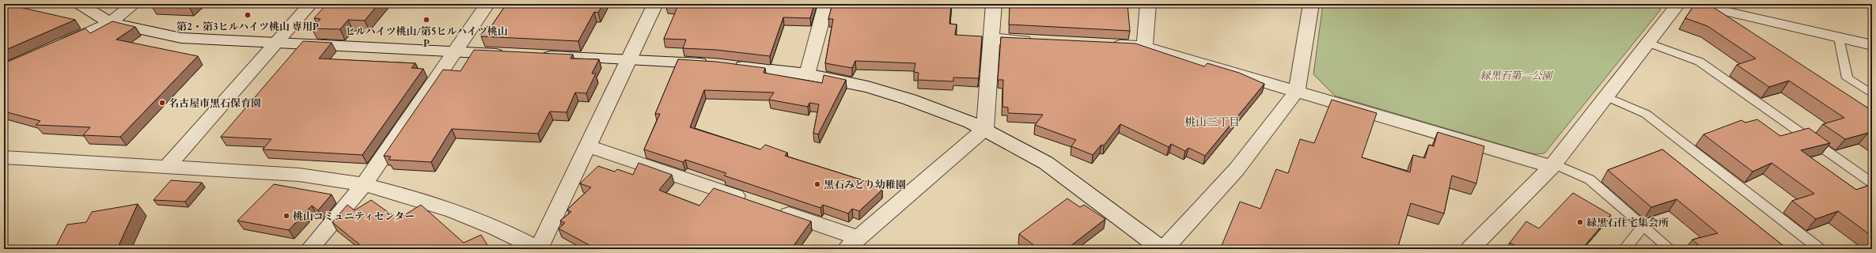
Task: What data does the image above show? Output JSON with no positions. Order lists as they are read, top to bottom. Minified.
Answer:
{"districts":["桃山三丁目"],"parks":["緑黒石第一公園"],"places":["第2・第3ヒルハイツ桃山 専用P","ヒルハイツ桃山/第5ヒルハイツ桃山 P","名古屋市黒石保育園","黒石みどり幼稚園","桃山コミュニティセンター","緑黒石住宅集会所"]}
